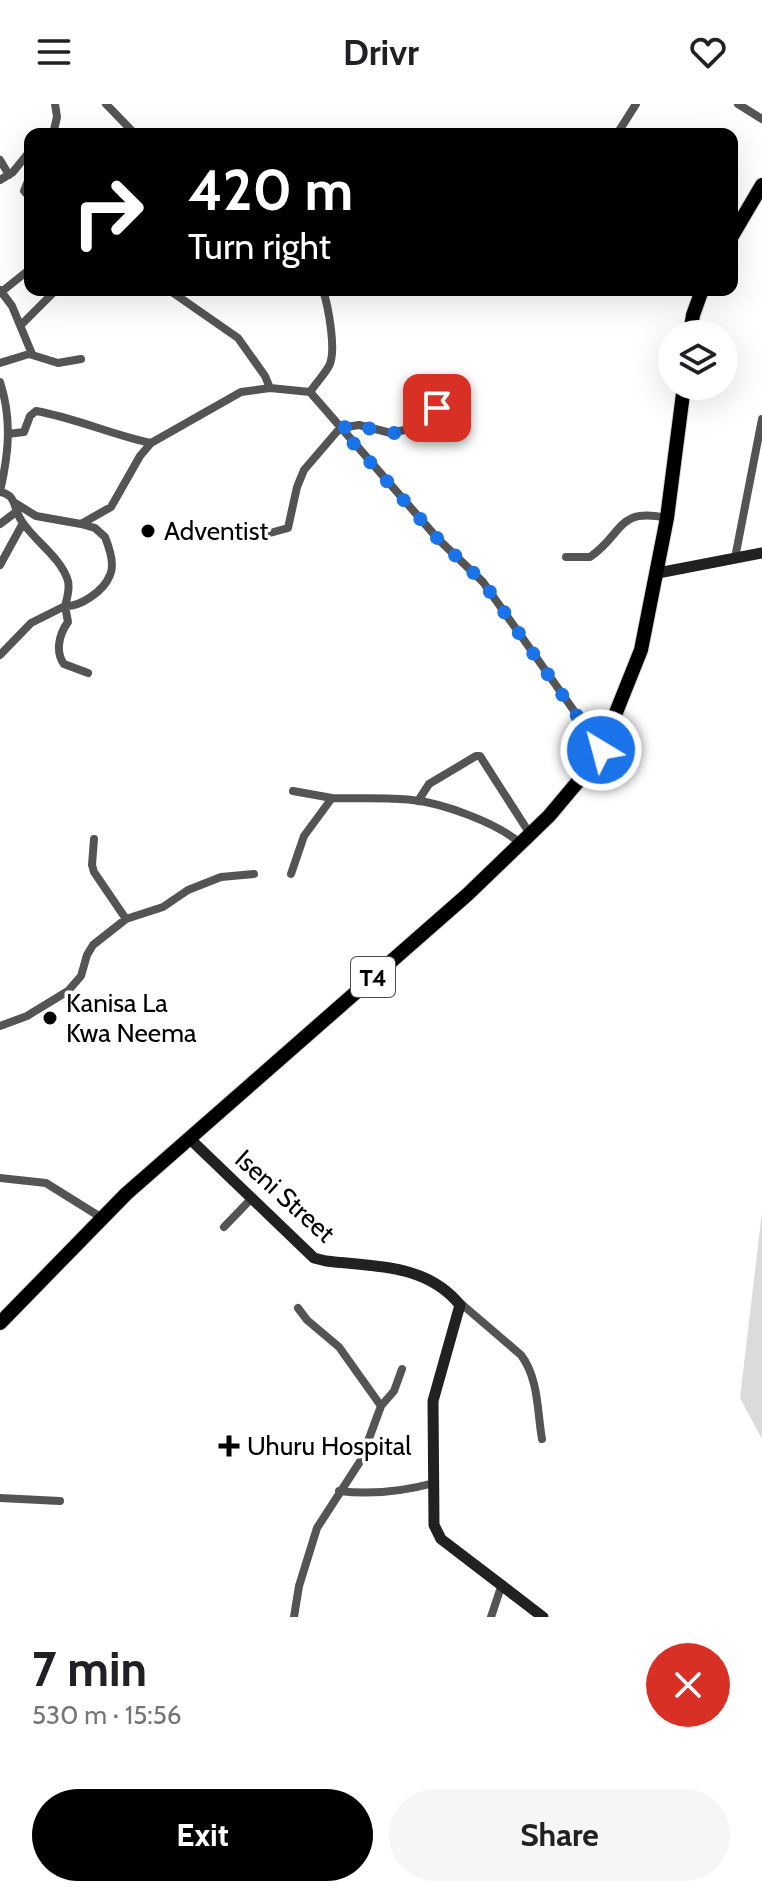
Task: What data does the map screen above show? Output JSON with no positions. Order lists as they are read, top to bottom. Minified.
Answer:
{"streets":{"highway":["T4"],"street":["Iseni Street"]},"crossings":[["T4","Iseni Street"]],"places":{"other":["Adventist","Kanisa La Kwa Neema"],"health":["Uhuru Hospital"]},"page":{"header":"Drivr","turn":["420 m","Turn right"],"heading":["7 min","530 m · 15:56"],"buttons":["Exit","Share"]}}
